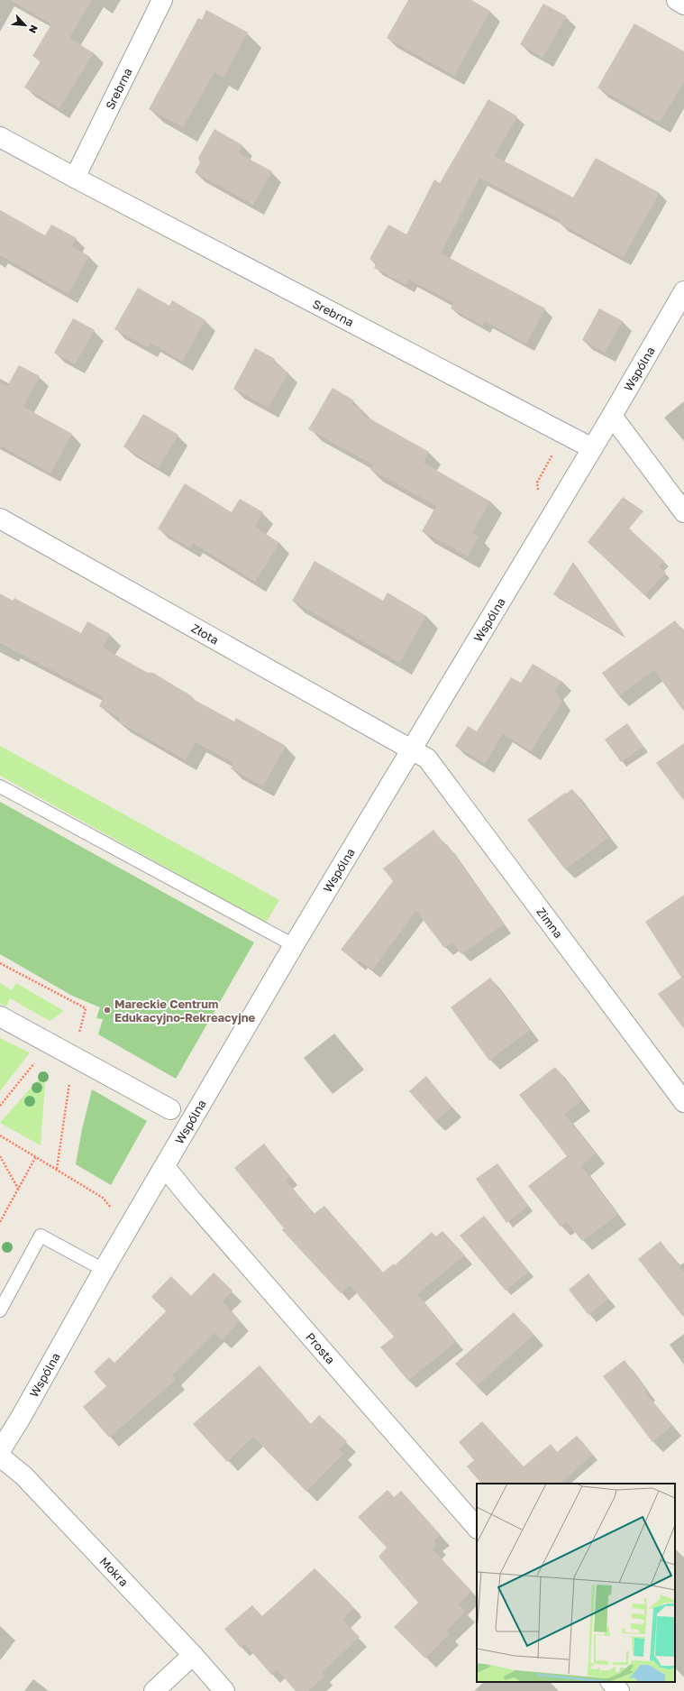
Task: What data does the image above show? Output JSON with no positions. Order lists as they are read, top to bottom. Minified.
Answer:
{"streets":{"street":["Srebrna","Wspólna","Złota","Zimna","Prosta","Mokra"]},"crossings":[["Srebrna","Wspólna"],["Wspólna","Złota"],["Wspólna","Zimna"],["Wspólna","Prosta"],["Złota","Zimna"]],"places":["Mareckie Centrum Edukacyjno-Rekreacyjne"],"north":"bottom right"}
